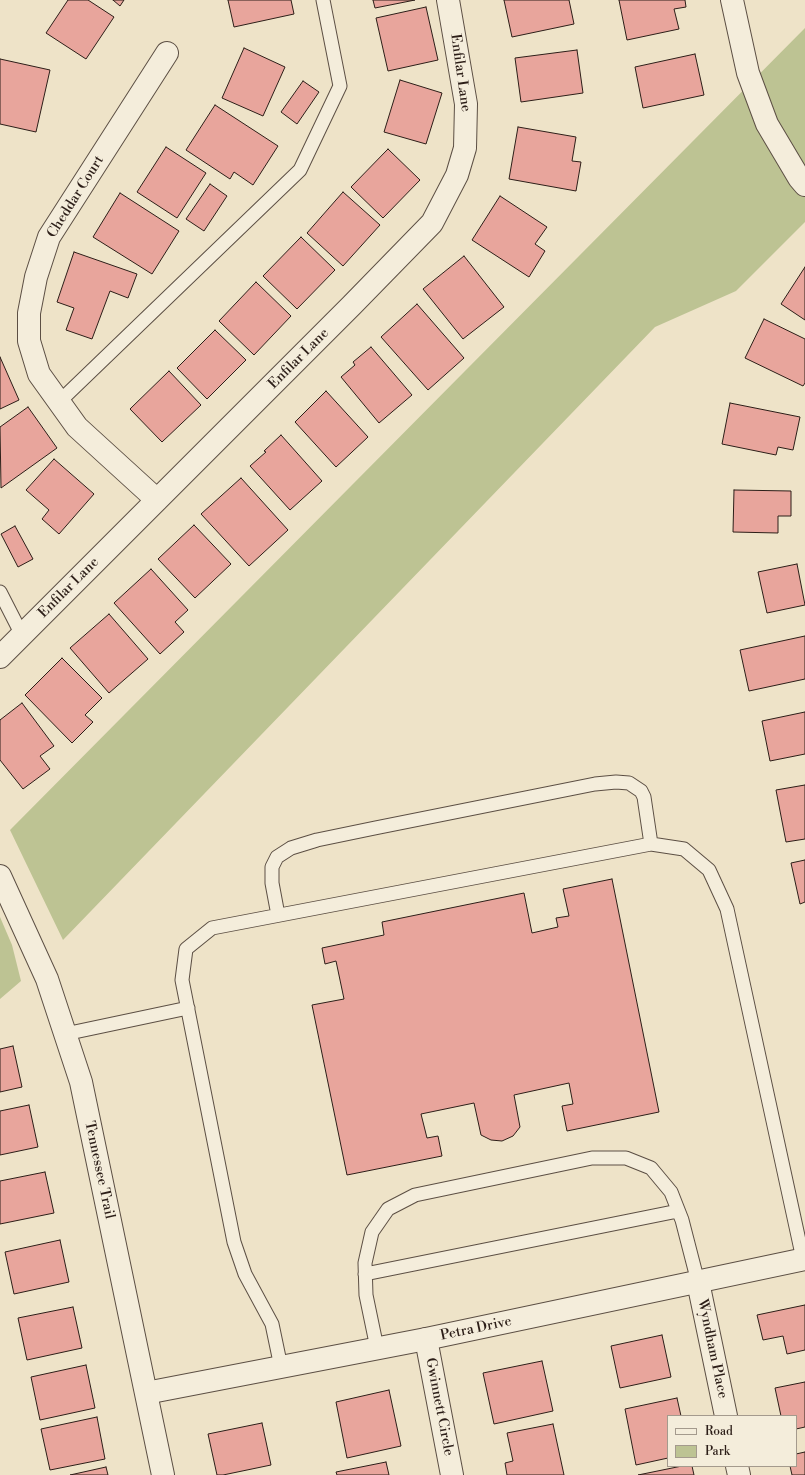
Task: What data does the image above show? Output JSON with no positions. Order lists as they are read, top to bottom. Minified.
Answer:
{"streets":{"street":["Enfilar Lane","Cheddar Court","Tennessee Trail","Petra Drive","Wyndham Place","Gwinnett Circle"]},"crossings":[["Enfilar Lane","Cheddar Court"],["Tennessee Trail","Petra Drive"],["Petra Drive","Wyndham Place"],["Petra Drive","Gwinnett Circle"]],"legend":["Road","Park"]}
